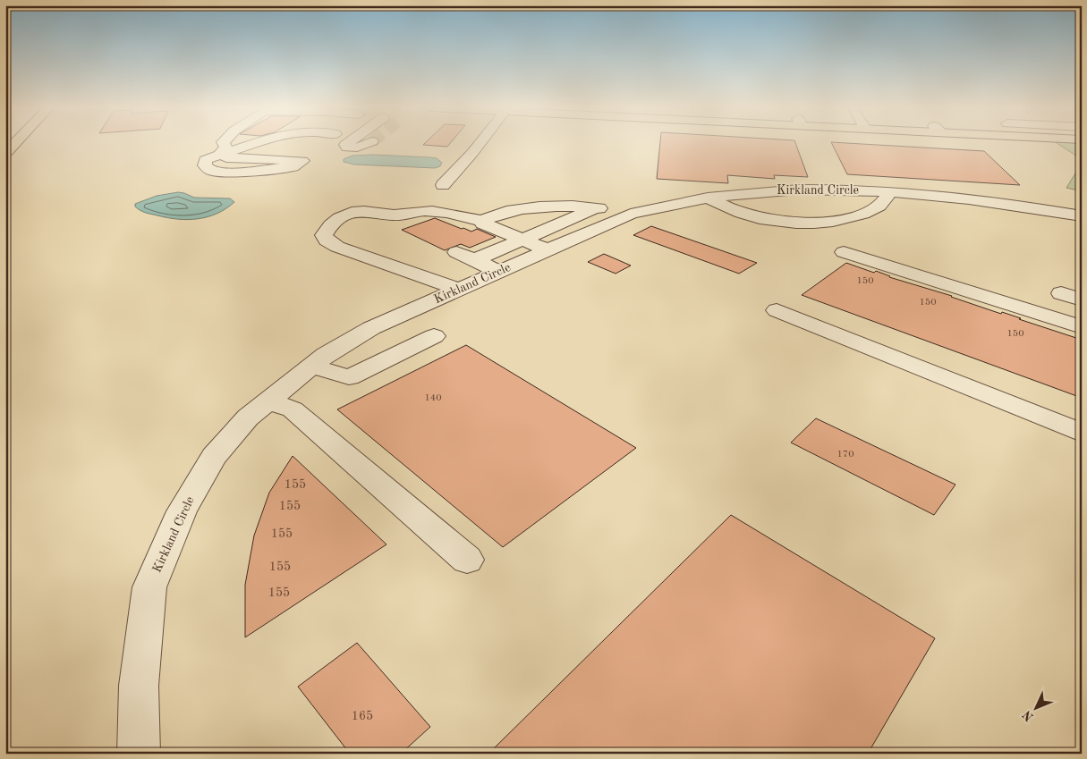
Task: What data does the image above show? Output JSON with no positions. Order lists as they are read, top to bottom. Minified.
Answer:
{"streets":{"street":["Kirkland Circle"]},"house_numbers":["150","150","150","140","170","155","155","155","155","155","165"],"north":"bottom left"}
